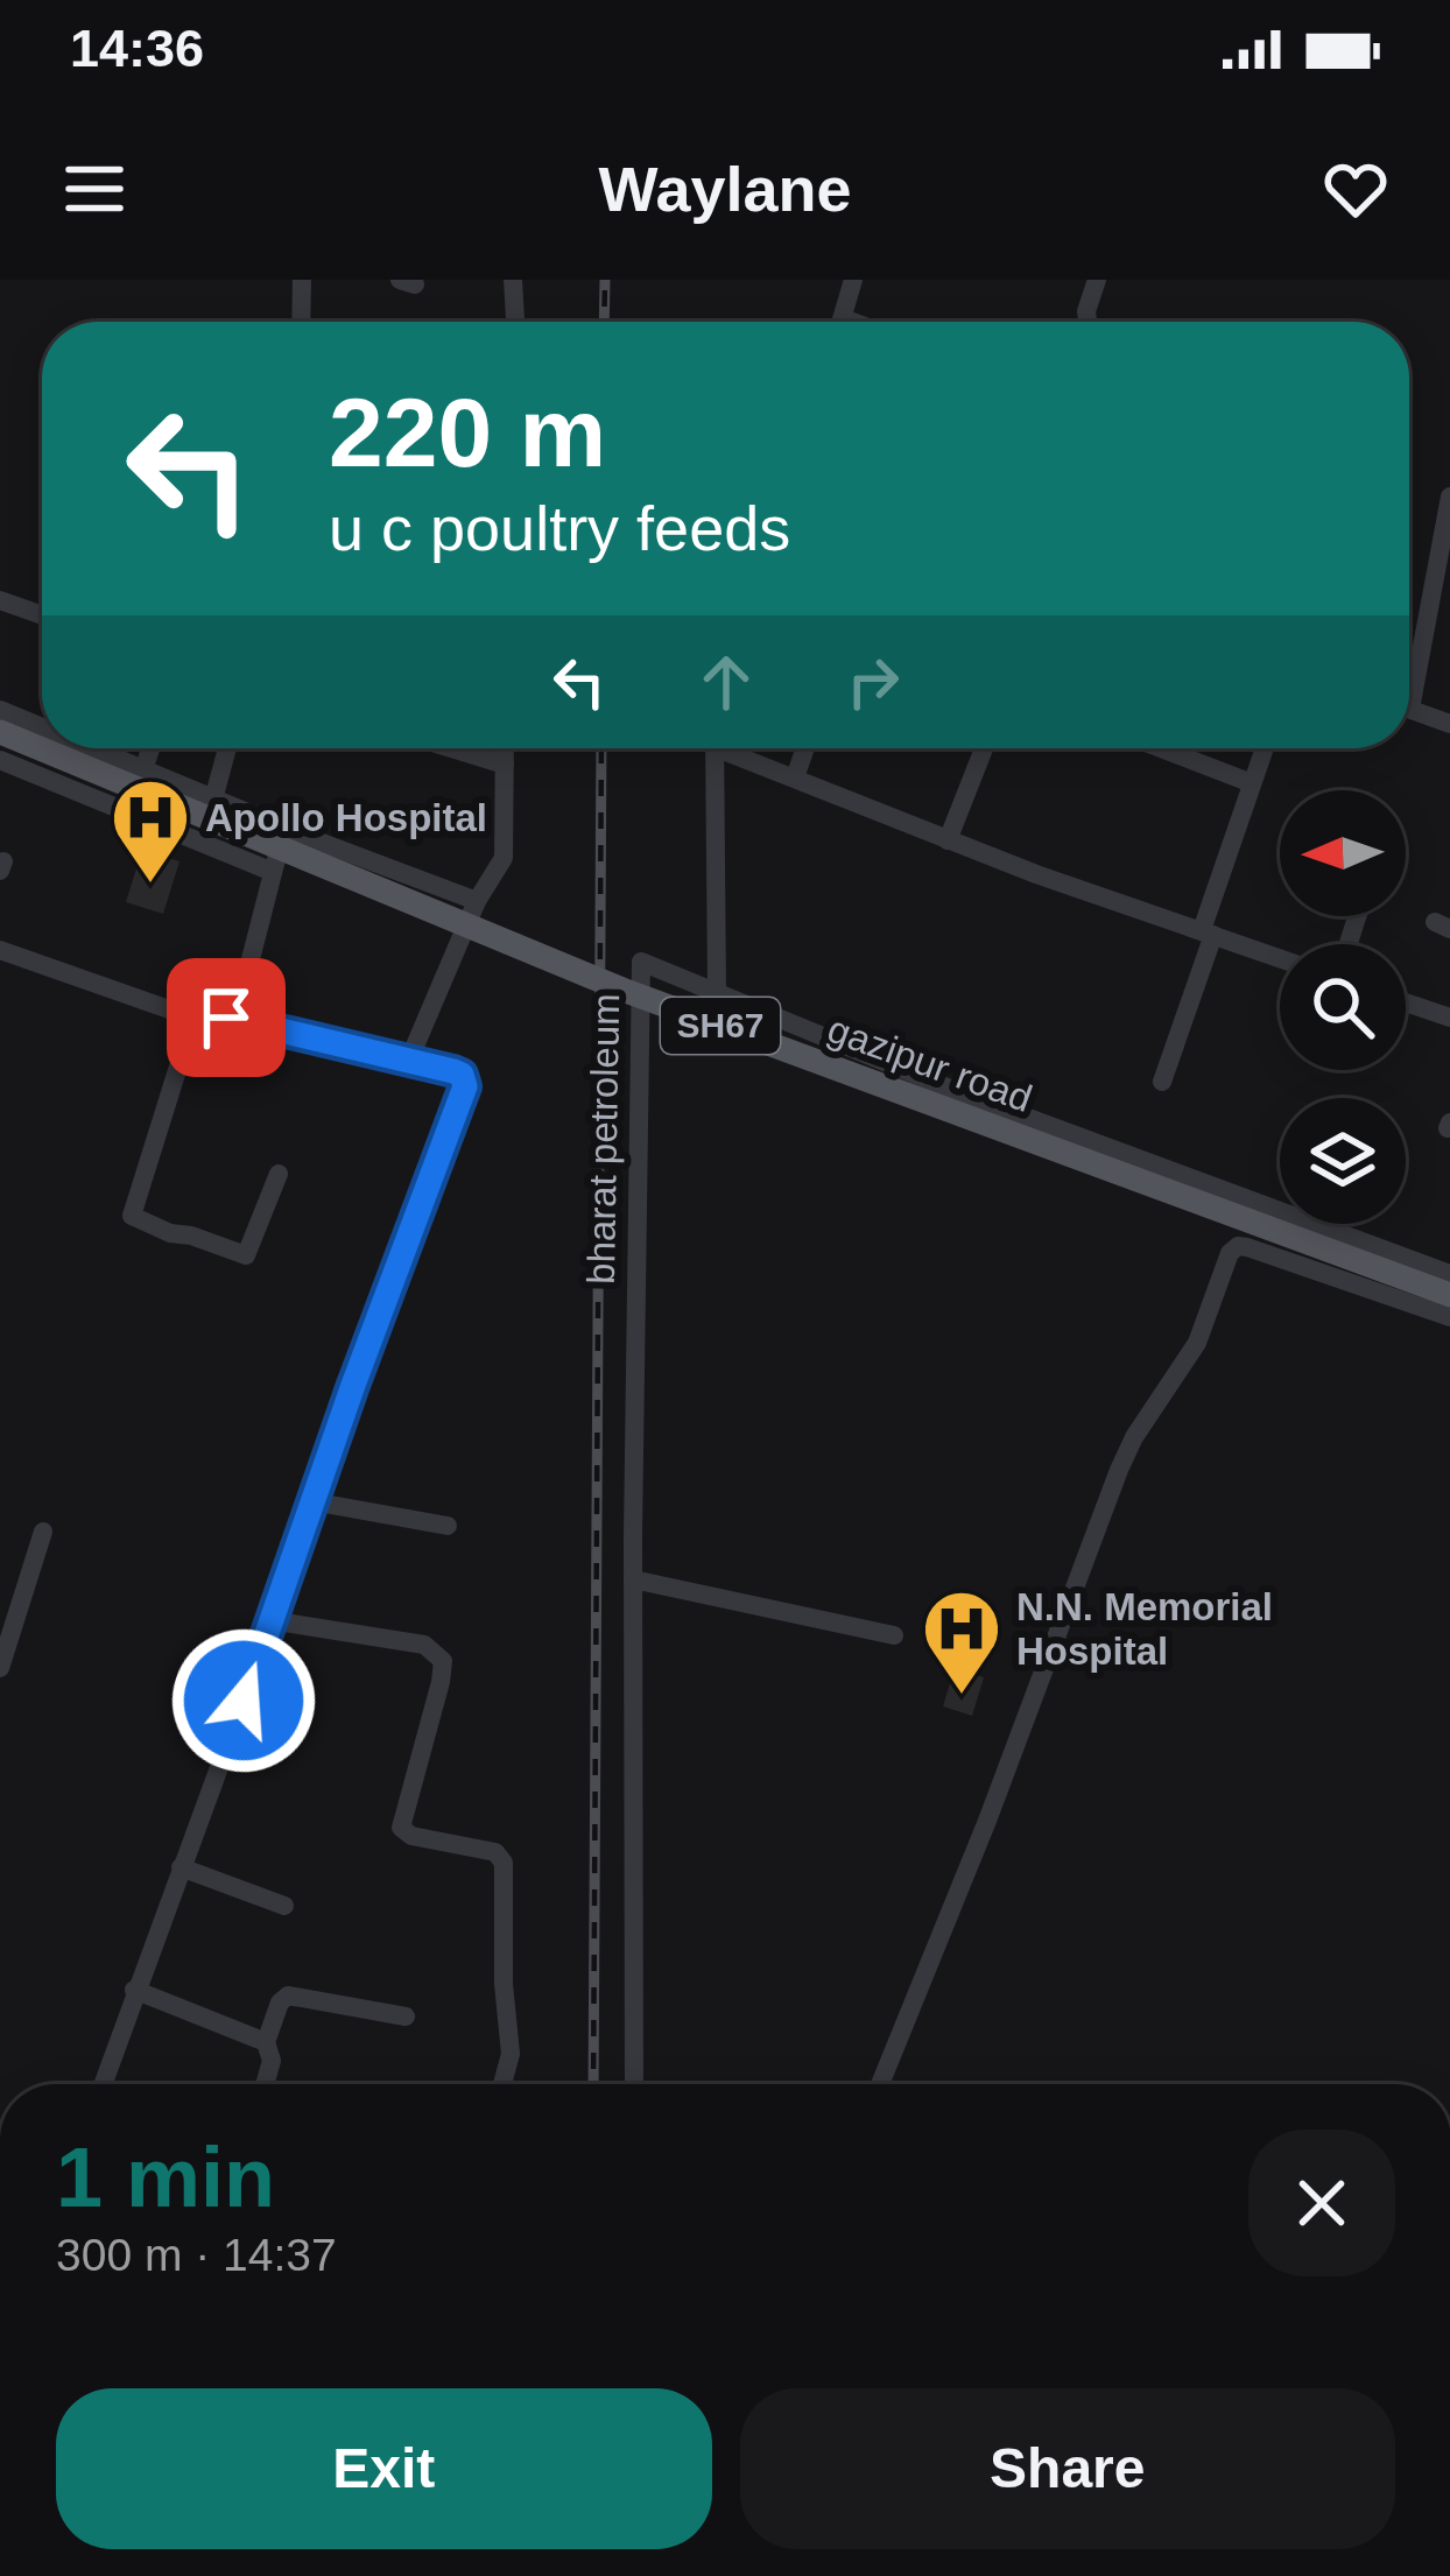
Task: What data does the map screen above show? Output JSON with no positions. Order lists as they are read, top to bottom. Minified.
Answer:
{"streets":{"main road":["SH67","gazipur road"],"street":["bharat petroleum"]},"places":{"hospital":["Apollo Hospital","N.N. Memorial Hospital"]},"north":"left","page":{"status":"14:36","header":"Waylane","turn":["220 m","u c poultry feeds"],"heading":["1 min","300 m · 14:37"],"buttons":["Exit","Share"]}}
